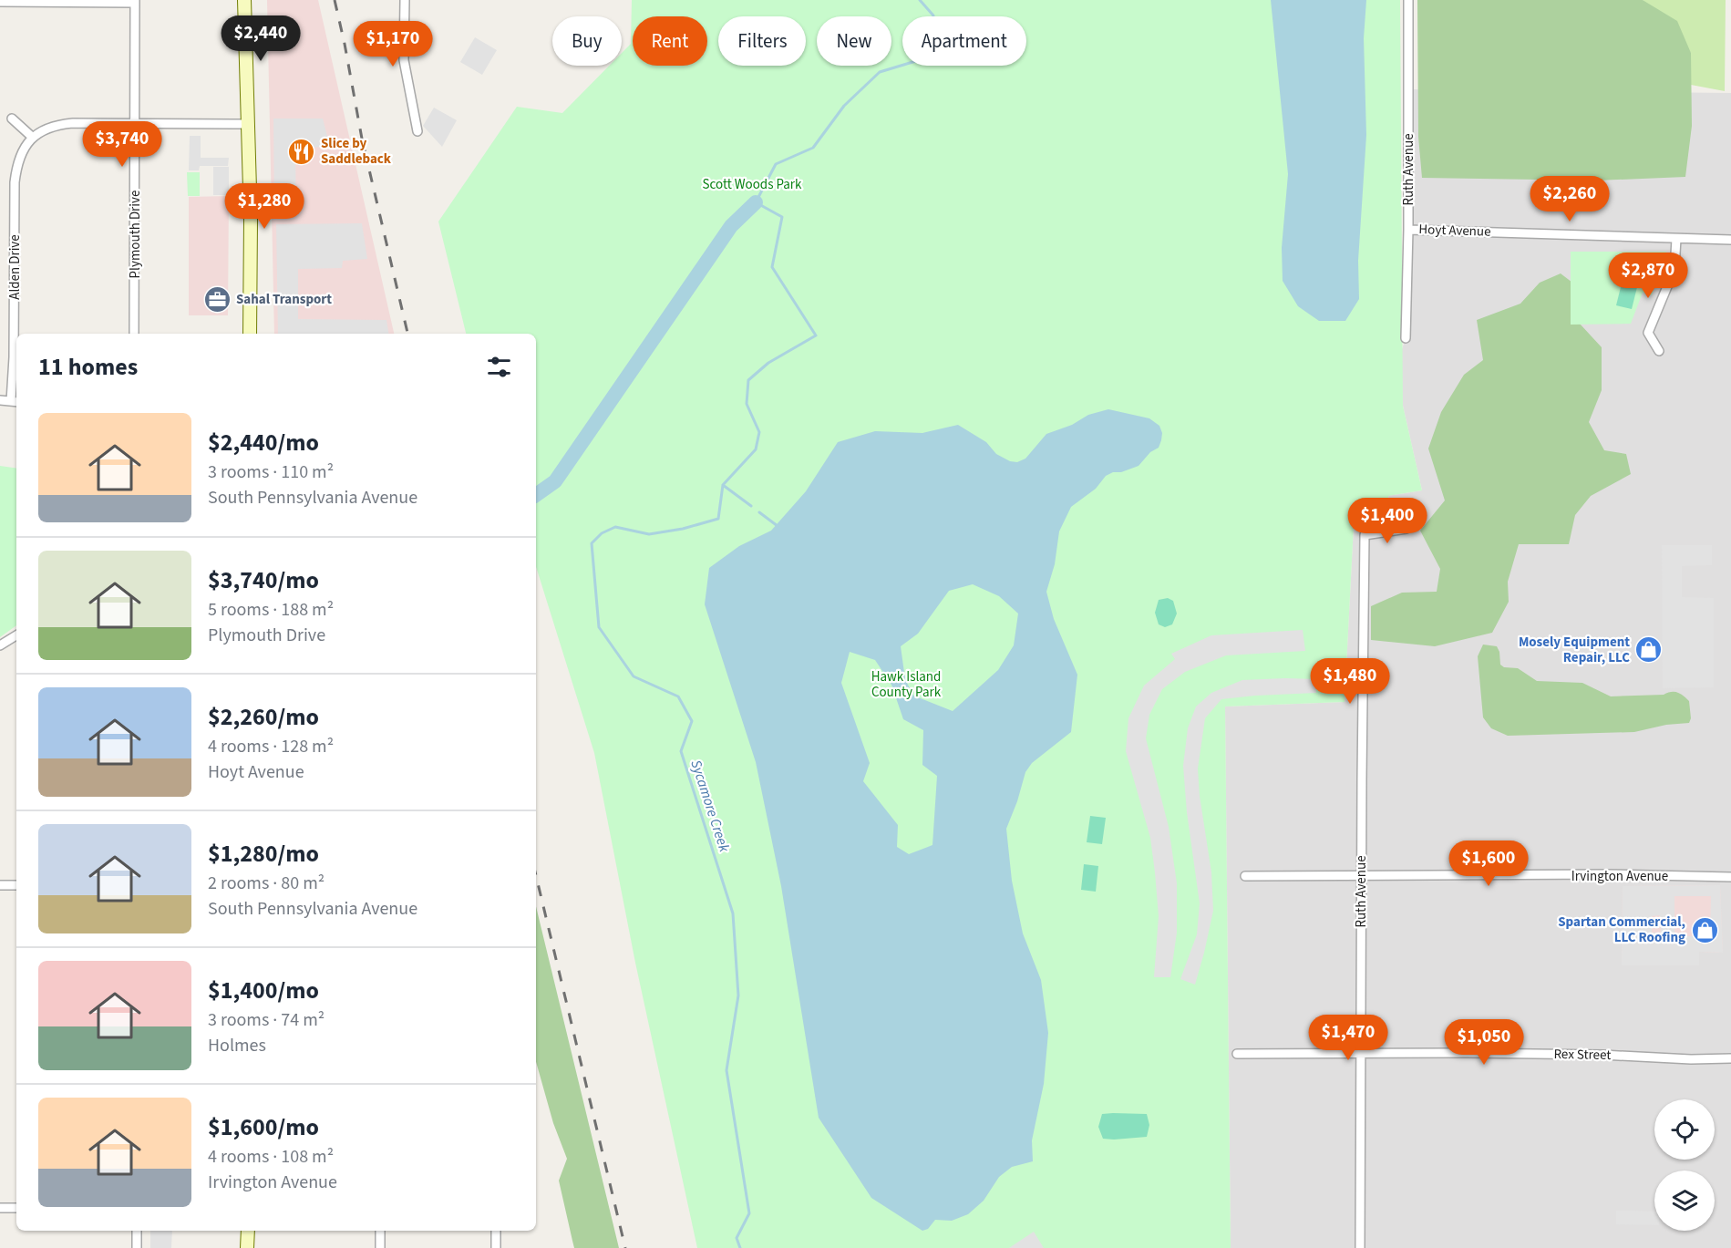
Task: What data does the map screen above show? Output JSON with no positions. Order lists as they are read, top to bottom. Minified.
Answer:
{"streets":{"street":["Ruth Avenue","Hoyt Avenue","Plymouth Drive","Alden Drive","Irvington Avenue","Rex Street"]},"crossings":[["Ruth Avenue","Hoyt Avenue"],["Ruth Avenue","Irvington Avenue"],["Ruth Avenue","Rex Street"]],"water":["Sycamore Creek"],"parks":["Scott Woods Park","Hawk Island County Park"],"places":{"restaurant":["Slice by Saddleback"],"office":["Sahal Transport"],"shop":["Mosely Equipment Repair, LLC","Spartan Commercial, LLC Roofing"]},"page":{"price":["$2,440","$1,170","$3,740","$2,260","$1,280","$2,870","$1,400","$1,480","$1,600","$1,470","$1,050"],"chip":["Buy","Rent","Filters","New","Apartment"],"heading":"11 homes","list":[{"name":"$2,440/mo","note":"3 rooms · 110 m² · South Pennsylvania Avenue"},{"name":"$3,740/mo","note":"5 rooms · 188 m² · Plymouth Drive"},{"name":"$2,260/mo","note":"4 rooms · 128 m² · Hoyt Avenue"},{"name":"$1,280/mo","note":"2 rooms · 80 m² · South Pennsylvania Avenue"},{"name":"$1,400/mo","note":"3 rooms · 74 m² · Holmes"},{"name":"$1,600/mo","note":"4 rooms · 108 m² · Irvington Avenue"}]}}
